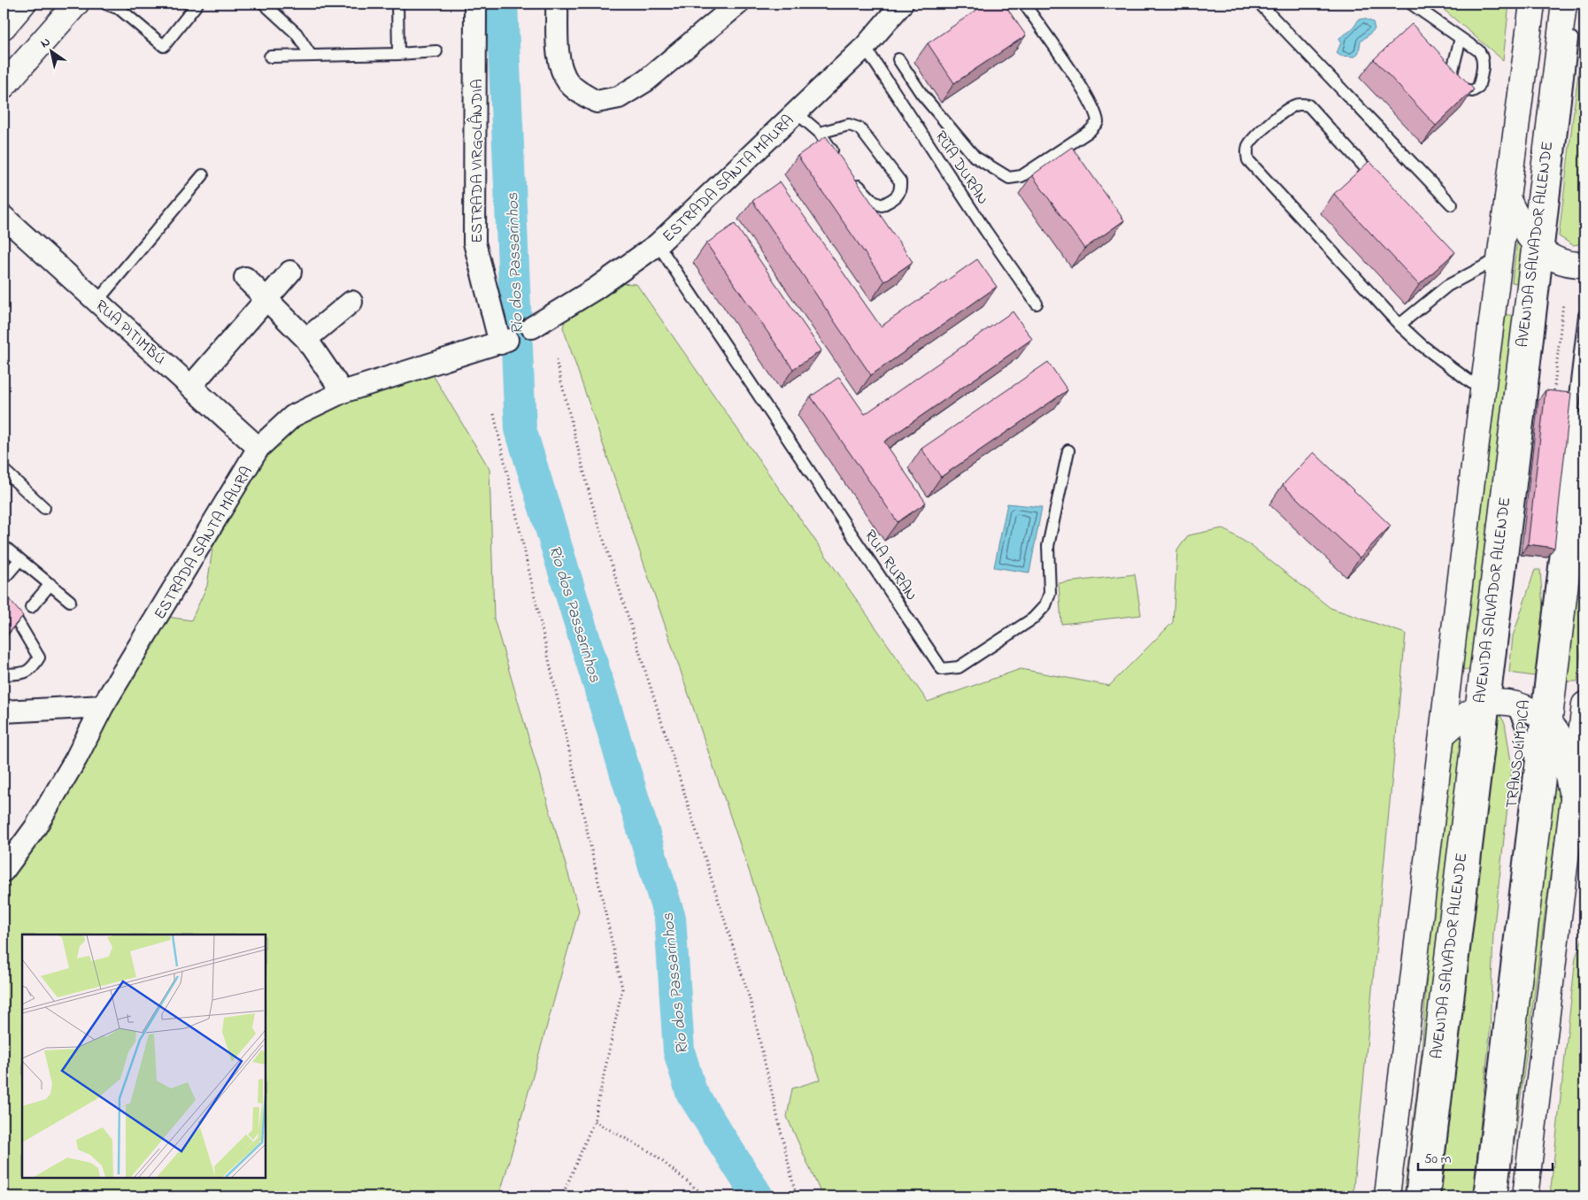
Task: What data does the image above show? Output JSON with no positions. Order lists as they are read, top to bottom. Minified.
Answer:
{"streets":{"main road":["AVENIDA SALVADOR ALLENDE"],"street":["ESTRADA VIRGOLÂNDIA","ESTRADA SANTA MAURA","RUA PITIMBÚ"],"lane":["RUA DURAN","RUA RURAN","TRANSOLÍMPICA"]},"crossings":[["ESTRADA VIRGOLÂNDIA","ESTRADA SANTA MAURA"],["RUA DURAN","ESTRADA SANTA MAURA"],["ESTRADA SANTA MAURA","RUA PITIMBÚ"],["ESTRADA SANTA MAURA","RUA RURAN"],["AVENIDA SALVADOR ALLENDE","TRANSOLÍMPICA"]],"water":["Rio dos Passarinhos"],"scale_bar":"50 m","north":"top left"}
